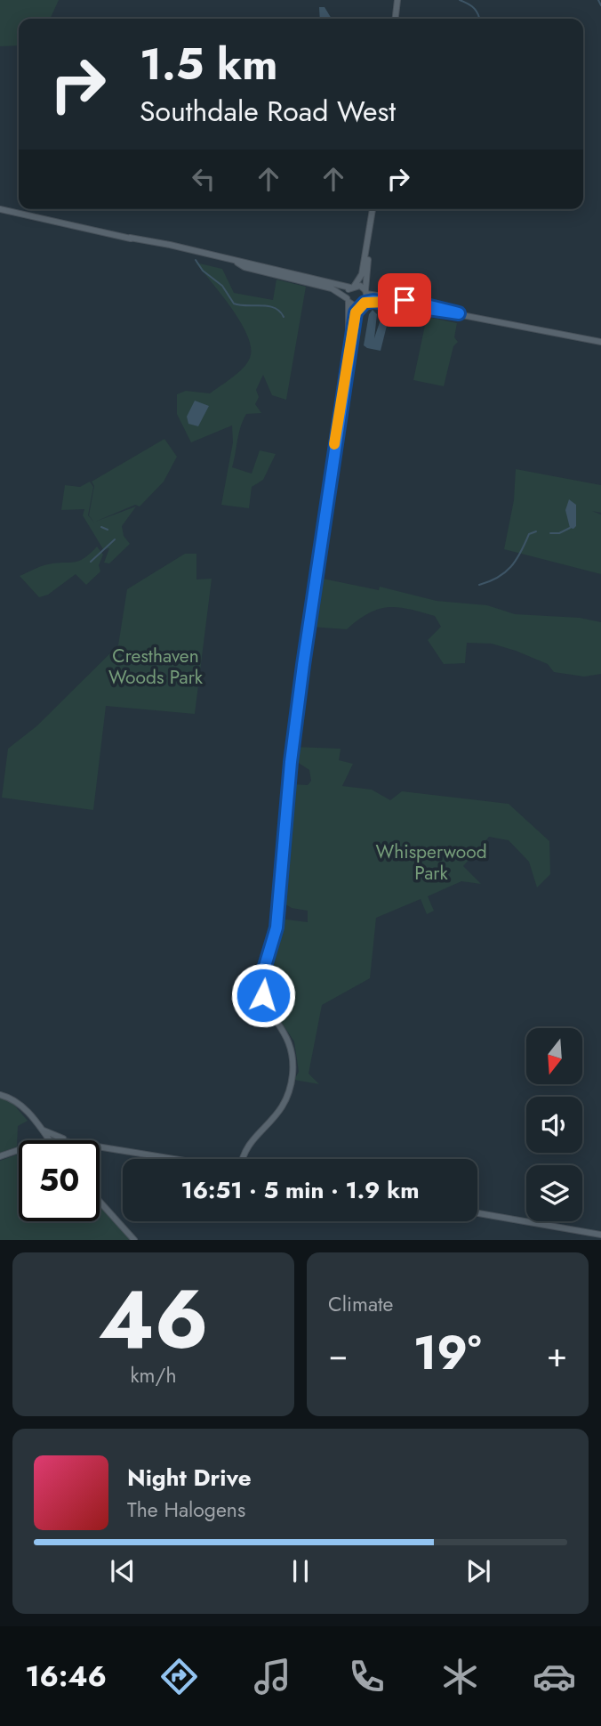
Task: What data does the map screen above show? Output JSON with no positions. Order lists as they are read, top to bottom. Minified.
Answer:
{"parks":["Cresthaven Woods Park","Whisperwood Park"],"north":"bottom","page":{"turn":["1.5 km","Southdale Road West"],"limit":"50","trip":"16:51 · 5 min · 1.9 km","tile":[["46","km/h"],"Climate"],"heat":["−","19°","+"],"song":["Night Drive","The Halogens"],"tabs":"16:46"}}
